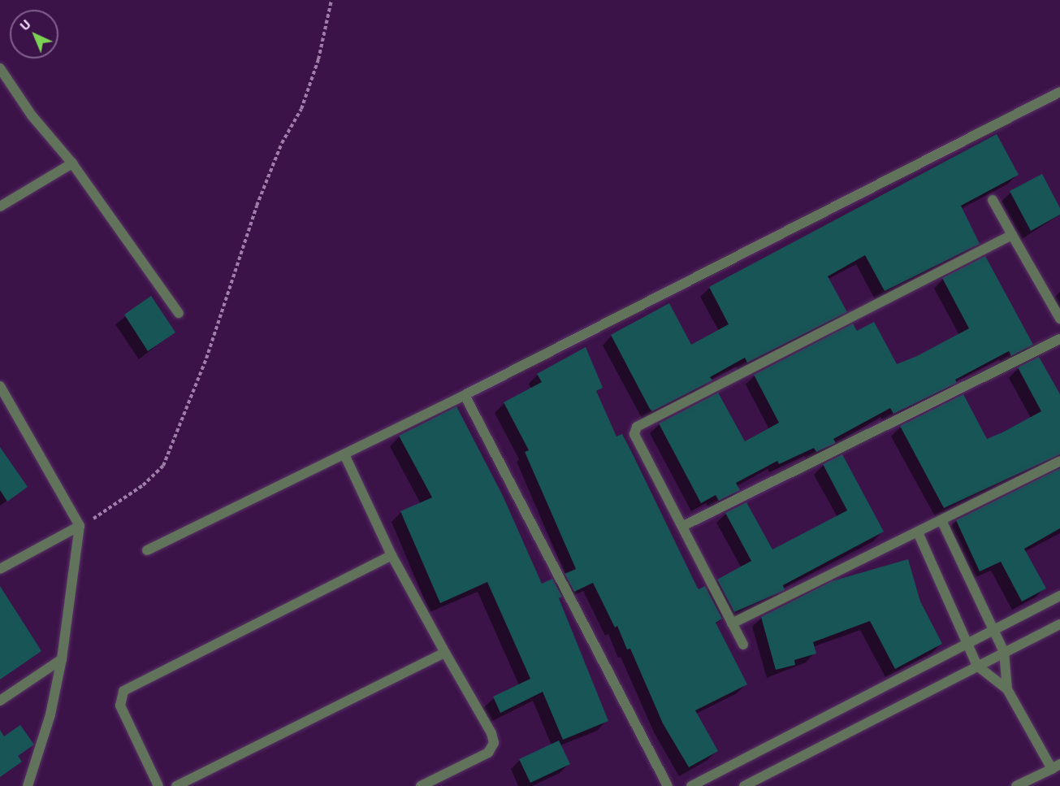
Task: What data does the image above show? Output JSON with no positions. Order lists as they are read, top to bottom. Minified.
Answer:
{"north":"top left"}
